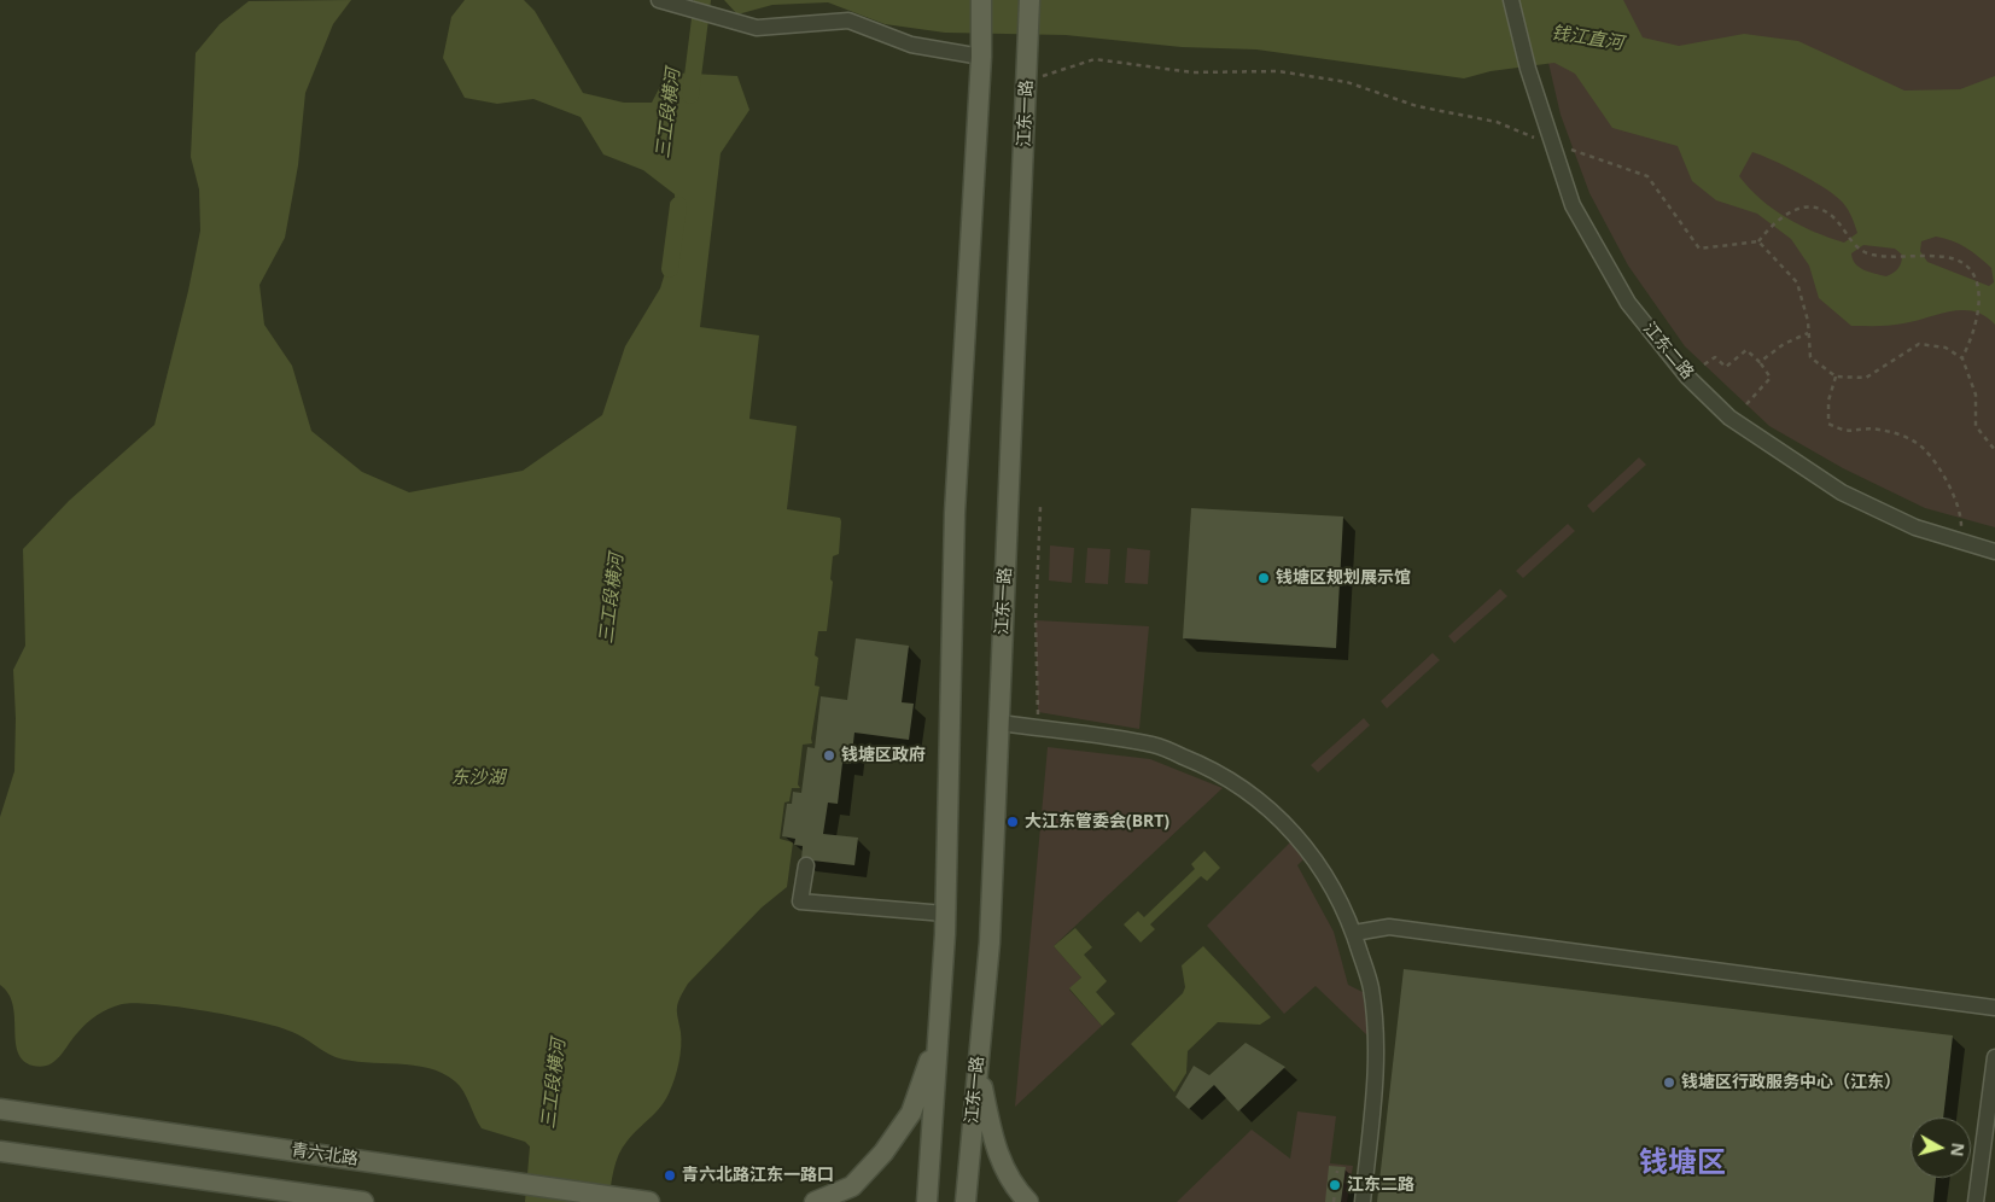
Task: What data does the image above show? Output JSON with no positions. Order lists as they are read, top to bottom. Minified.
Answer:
{"streets":{"main road":["江东一路","青六北路"],"street":["江东二路"]},"districts":["钱塘区"],"water":["钱江直河","三工段横河","东沙湖"],"places":["钱塘区规划展示馆","钱塘区政府","大江东管委会(BRT)","钱塘区行政服务中心（江东）","青六北路江东一路口","江东二路"],"north":"right"}
